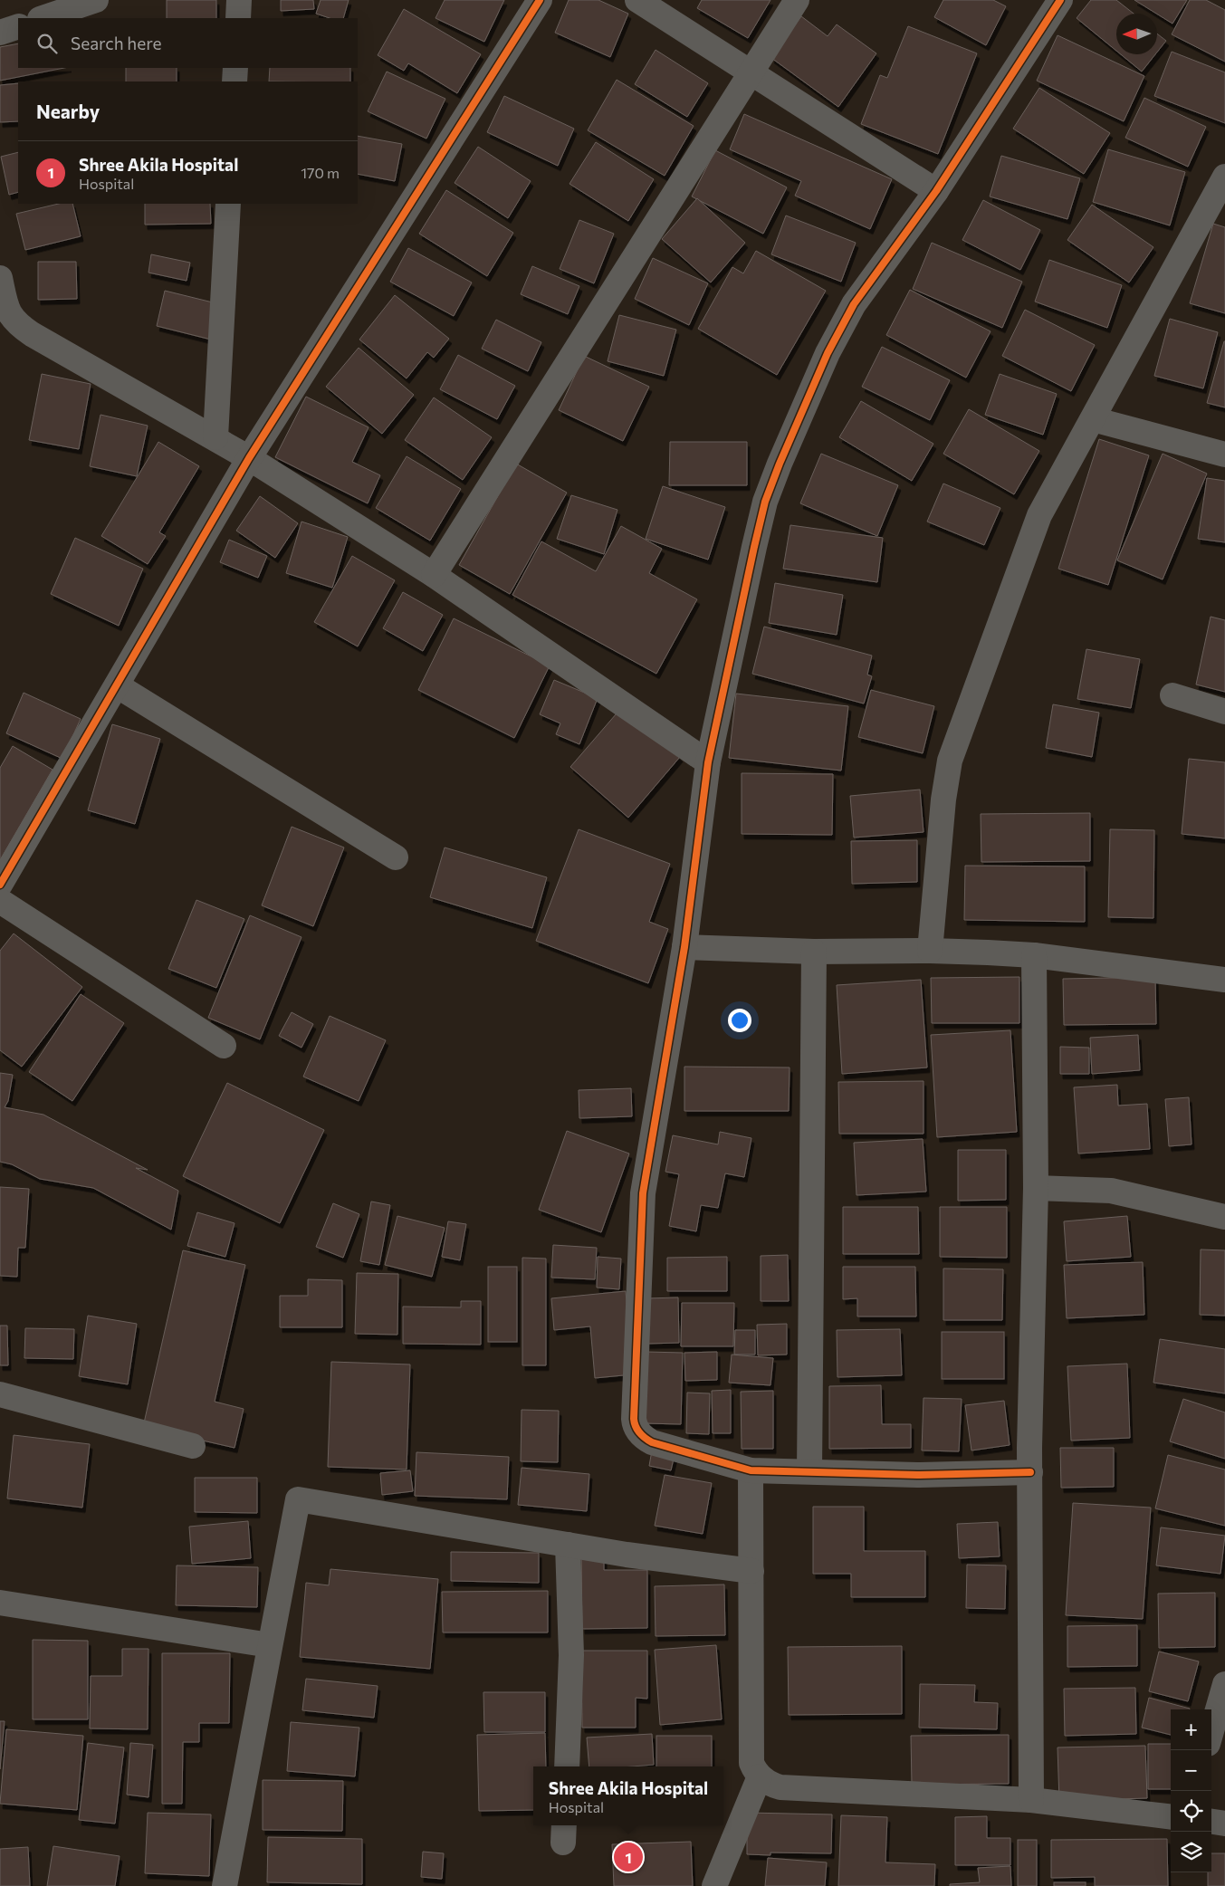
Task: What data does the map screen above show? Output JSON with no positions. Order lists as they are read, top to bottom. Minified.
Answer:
{"north":"left","page":{"search":"Search here","heading":"Nearby","list":[{"mark":"1","name":"Shree Akila Hospital","note":"Hospital","value":"170 m"}],"map_buttons":["+","−"],"popup":["Shree Akila Hospital","Hospital"],"pins":"1"}}
